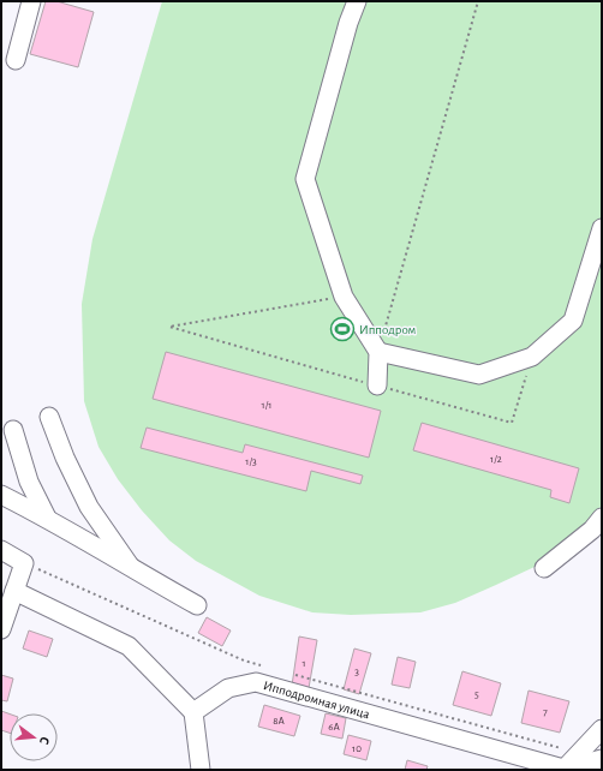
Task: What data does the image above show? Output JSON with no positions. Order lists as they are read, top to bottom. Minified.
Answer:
{"streets":{"street":["Ипподромная улица"]},"places":{"sports":["Ипподром"]},"house_numbers":["1/1","1/2","1/3","1","3","5","7","8А","6А","10"],"north":"right"}
